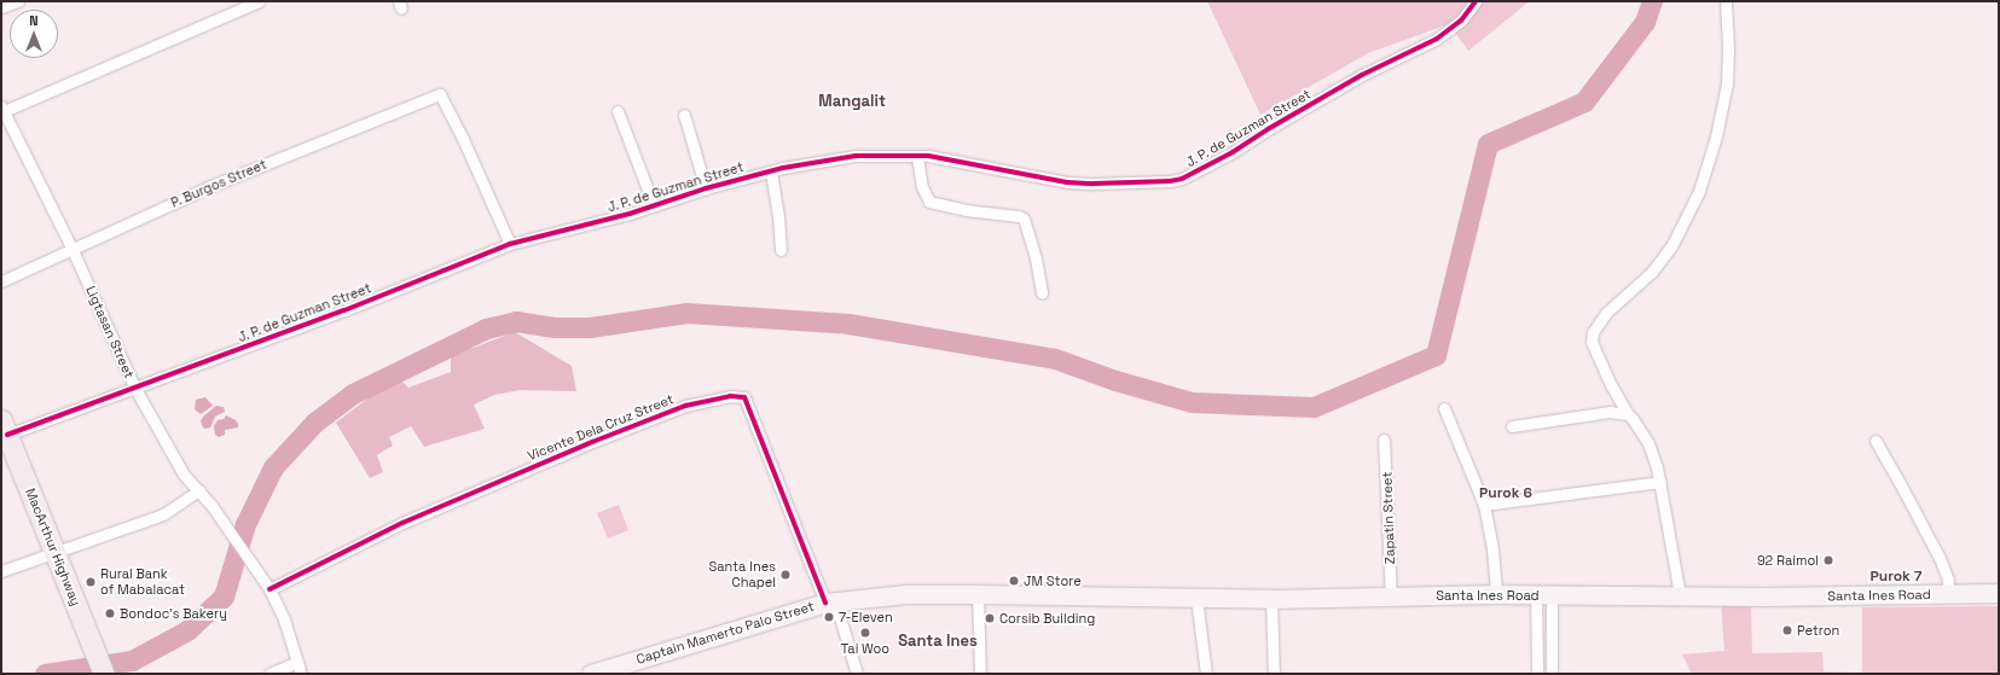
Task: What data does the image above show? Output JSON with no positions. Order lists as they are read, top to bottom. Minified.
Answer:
{"streets":{"highway":["MacArthur Highway"],"main road":["Santa Ines Road","Captain Mamerto Palo Street"],"street":["J. P. de Guzman Street","P. Burgos Street","Ligtasan Street","Vicente Dela Cruz Street","Zapatin Street"]},"crossings":[["J. P. de Guzman Street","P. Burgos Street"],["J. P. de Guzman Street","Ligtasan Street"],["J. P. de Guzman Street","MacArthur Highway"],["P. Burgos Street","Ligtasan Street"],["Ligtasan Street","Vicente Dela Cruz Street"],["Vicente Dela Cruz Street","Captain Mamerto Palo Street"],["Zapatin Street","Santa Ines Road"],["Santa Ines Road","Captain Mamerto Palo Street"]],"districts":["Mangalit","Purok 6","Purok 7","Santa Ines"],"places":["92 Raimol","Santa Ines Chapel","JM Store","Rural Bank of Mabalacat","Bondoc's Bakery","7-Eleven","Corsib Building","Petron","Tai Woo"],"north":"top"}
